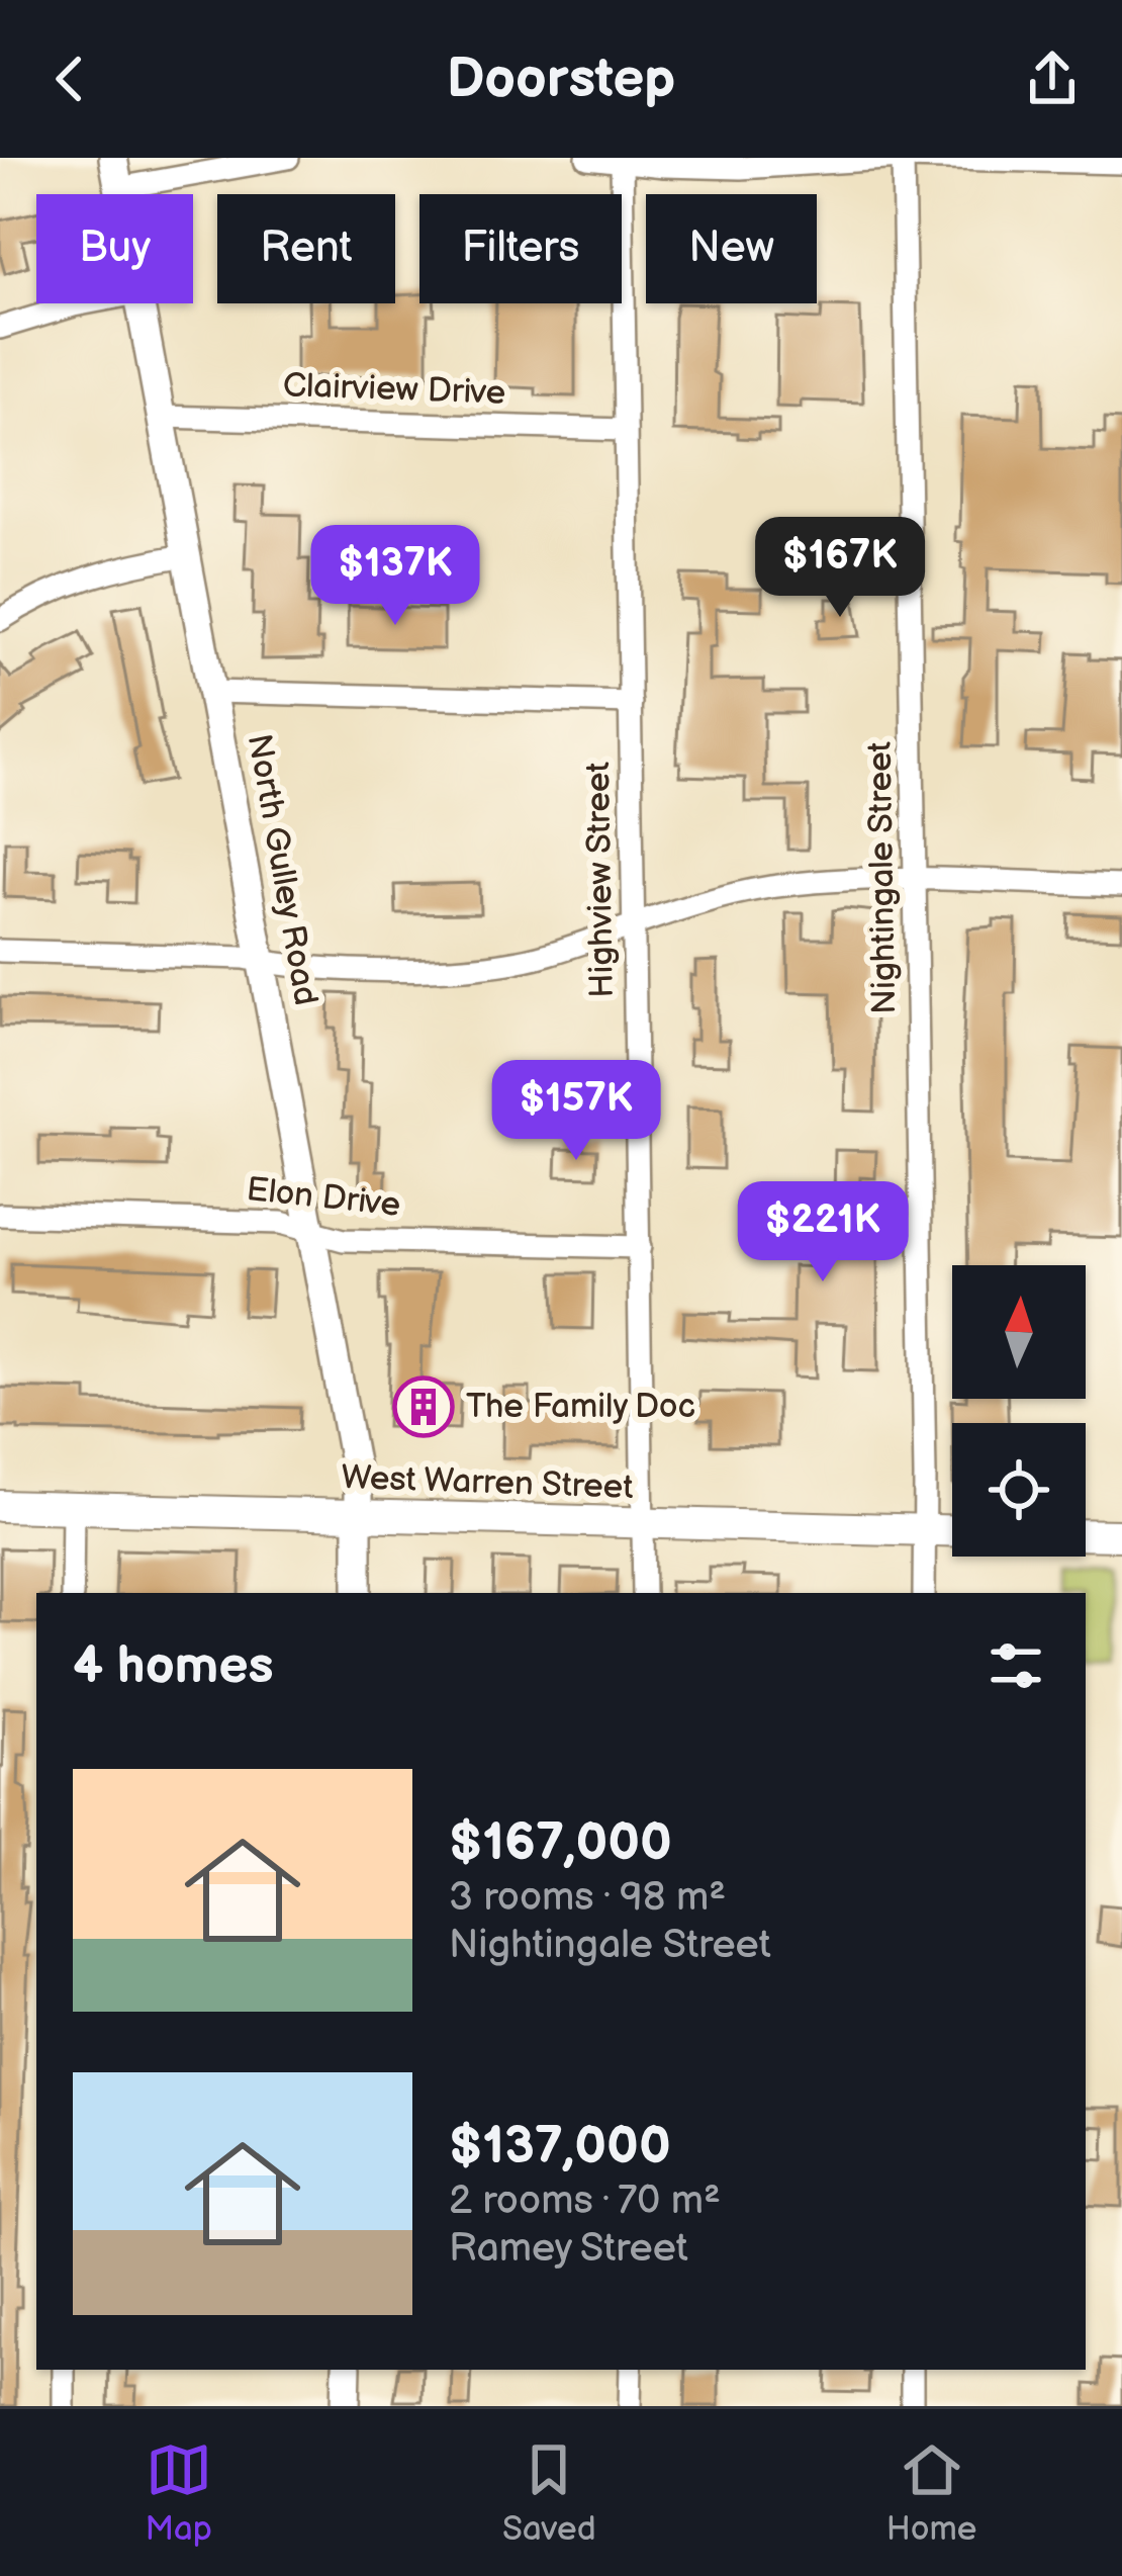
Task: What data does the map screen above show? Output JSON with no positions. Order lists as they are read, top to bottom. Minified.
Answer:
{"streets":{"main road":["West Warren Street"],"street":["Clairview Drive","North Gulley Road","Nightingale Street","Highview Street","Elon Drive"]},"crossings":[["Clairview Drive","North Gulley Road"],["Clairview Drive","Highview Street"],["North Gulley Road","Elon Drive"],["North Gulley Road","West Warren Street"],["Nightingale Street","West Warren Street"],["Highview Street","Elon Drive"],["Highview Street","West Warren Street"]],"places":{"building":["The Family Doc"]},"north":"top","page":{"header":"Doorstep","chip":["Buy","Rent","Filters","New"],"price":["$167K","$137K","$157K","$221K"],"heading":"4 homes","list":[{"name":"$167,000","note":"3 rooms · 98 m² · Nightingale Street"},{"name":"$137,000","note":"2 rooms · 70 m² · Ramey Street"}],"tabs":["Map","Saved","Home"]}}
